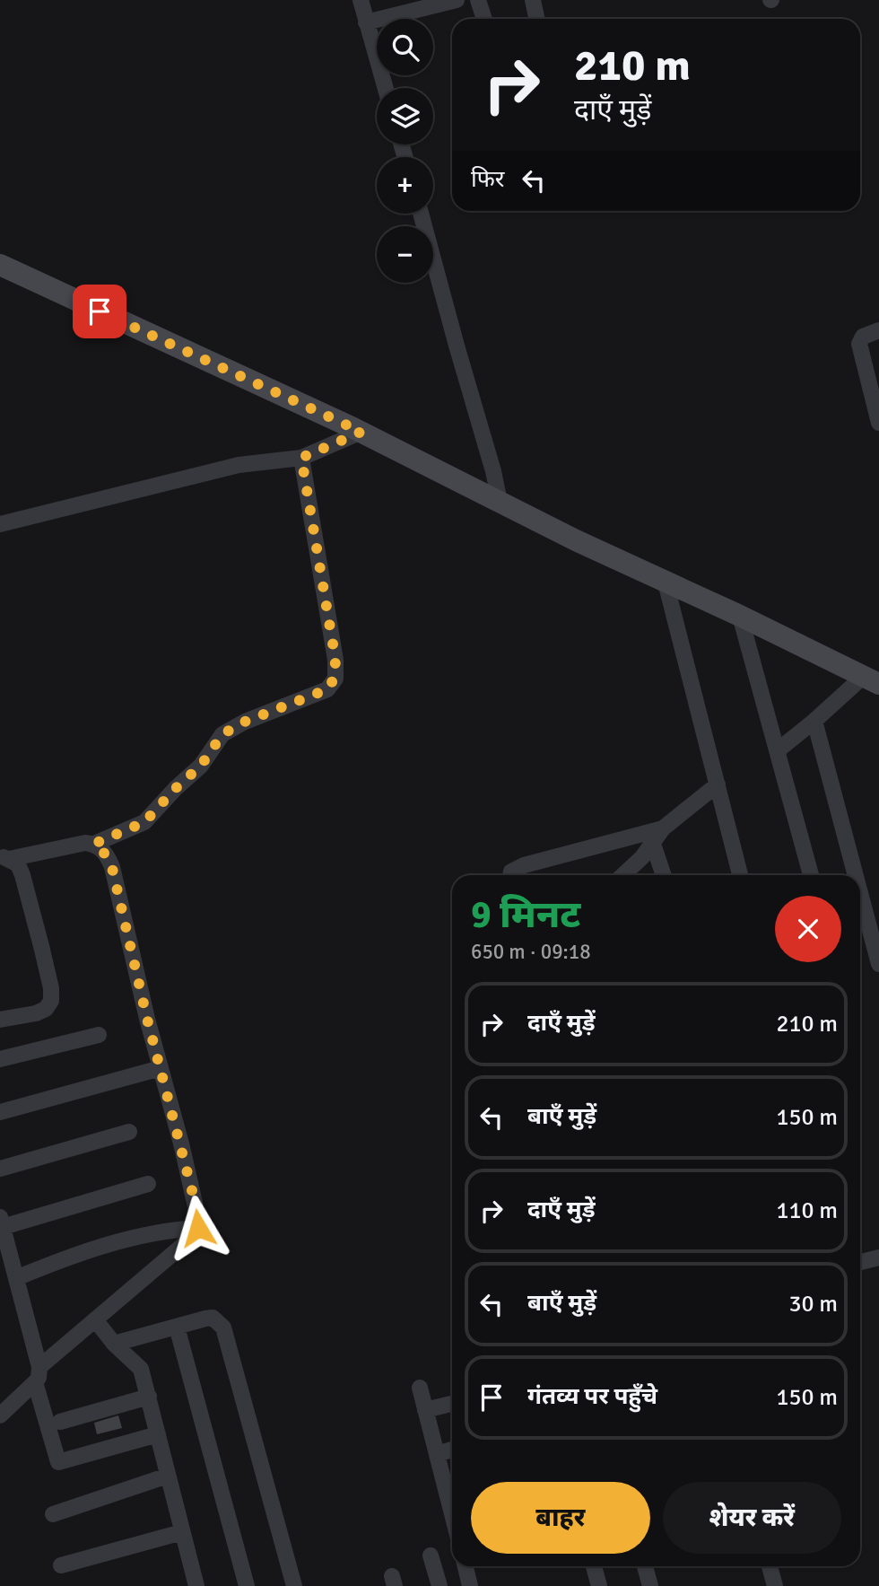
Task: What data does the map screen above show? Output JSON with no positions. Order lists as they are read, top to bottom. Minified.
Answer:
{"page":{"map_buttons":["+","−"],"turn":["210 m","दाएँ मुड़ें"],"then":"फिर","heading":["9 मिनट","650 m · 09:18"],"list":[{"name":"दाएँ मुड़ें","value":"210 m"},{"name":"बाएँ मुड़ें","value":"150 m"},{"name":"दाएँ मुड़ें","value":"110 m"},{"name":"बाएँ मुड़ें","value":"30 m"},{"name":"गंतव्य पर पहुँचे","value":"150 m"}],"buttons":["बाहर","शेयर करें"]}}
